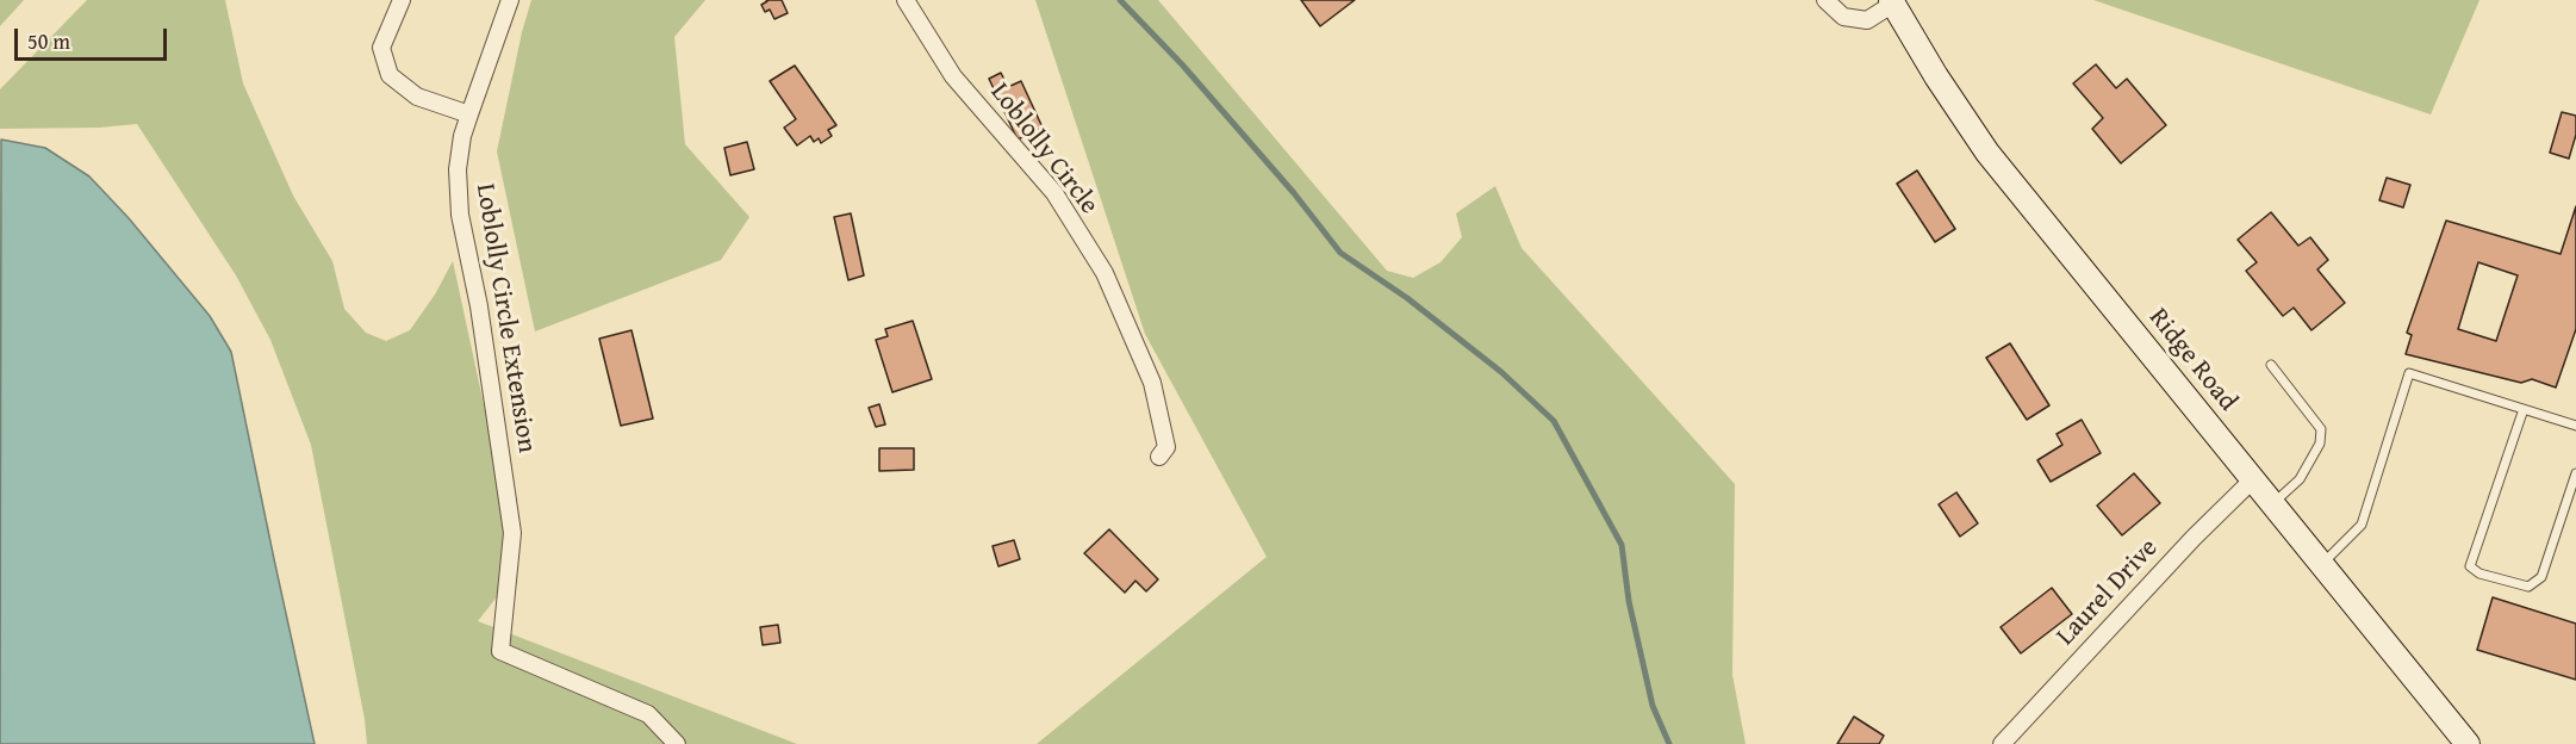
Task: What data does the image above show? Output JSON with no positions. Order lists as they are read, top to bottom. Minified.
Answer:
{"streets":{"street":["Loblolly Circle","Loblolly Circle Extension","Ridge Road","Laurel Drive"]},"crossings":[["Ridge Road","Laurel Drive"]],"scale_bar":"50 m"}
